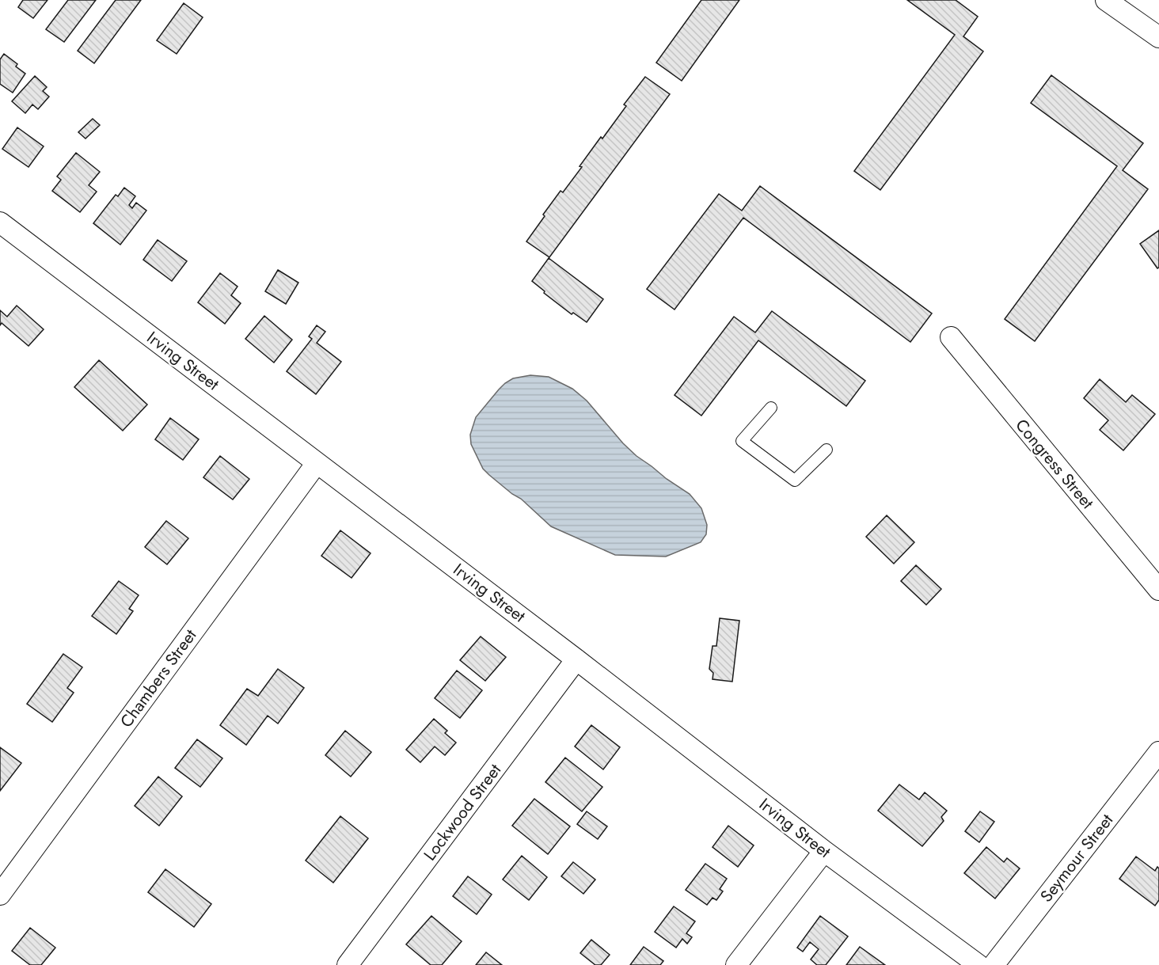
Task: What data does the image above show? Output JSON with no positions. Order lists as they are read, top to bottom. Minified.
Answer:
{"streets":{"street":["Irving Street","Congress Street","Chambers Street","Lockwood Street","Seymour Street"]},"crossings":[["Irving Street","Chambers Street"],["Irving Street","Lockwood Street"]]}
